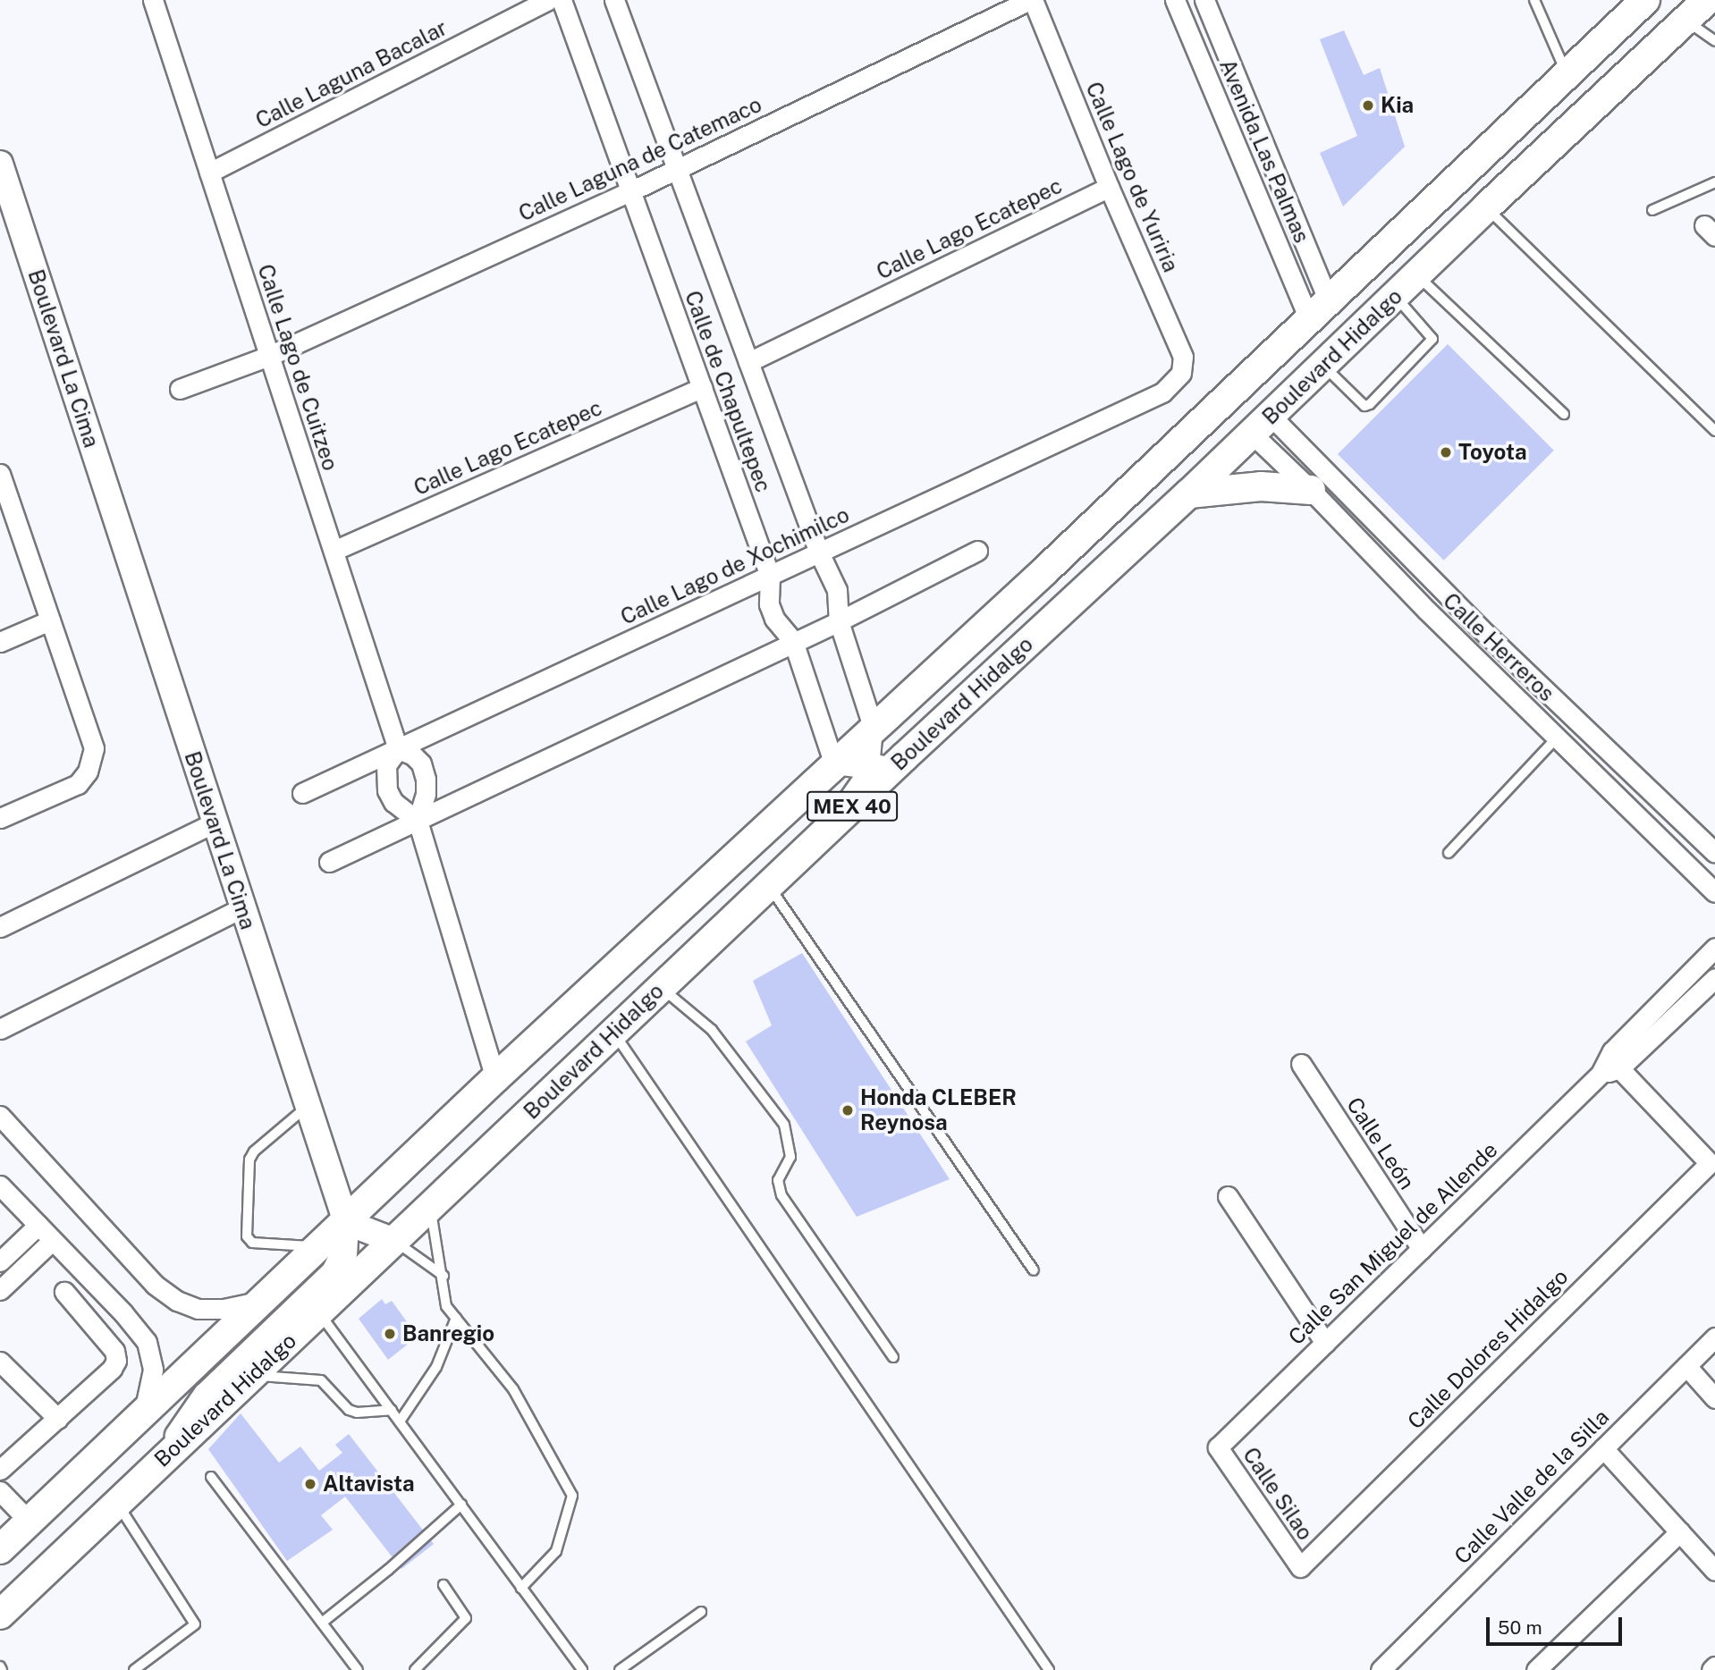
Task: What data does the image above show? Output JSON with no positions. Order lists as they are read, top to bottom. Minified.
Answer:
{"streets":{"main road":["Boulevard Hidalgo","MEX 40"],"street":["Calle Laguna Bacalar","Avenida Las Palmas","Calle Laguna de Catemaco","Calle Lago de Yuriria","Calle Lago Ecatepec","Boulevard La Cima","Calle Lago de Cuitzeo","Calle de Chapultepec","Calle Lago de Xochimilco","Calle Herreros","Calle León","Calle San Miguel de Allende","Calle Dolores Hidalgo","Calle Valle de la Silla","Calle Silao"]},"crossings":[["Calle Laguna Bacalar","Calle Lago de Cuitzeo"],["Avenida Las Palmas","Boulevard Hidalgo"],["Calle Laguna de Catemaco","Calle Lago de Yuriria"],["Calle Laguna de Catemaco","Calle Lago de Cuitzeo"],["Calle Laguna de Catemaco","Calle de Chapultepec"],["Calle Lago de Yuriria","Calle Lago Ecatepec"],["Calle Lago de Yuriria","Calle Lago de Xochimilco"],["Calle Lago Ecatepec","Calle Lago de Cuitzeo"],["Calle Lago Ecatepec","Calle de Chapultepec"],["Boulevard Hidalgo","Boulevard La Cima"],["Boulevard Hidalgo","Calle de Chapultepec"],["Boulevard Hidalgo","Calle Herreros"],["Calle Lago de Cuitzeo","Calle Lago de Xochimilco"],["Calle de Chapultepec","Calle Lago de Xochimilco"],["Calle León","Calle San Miguel de Allende"],["Calle San Miguel de Allende","Calle Dolores Hidalgo"],["Calle San Miguel de Allende","Calle Silao"],["Calle Dolores Hidalgo","Calle Silao"]],"places":["Kia","Toyota","Honda CLEBER Reynosa","Banregio","Altavista"],"scale_bar":"50 m"}
